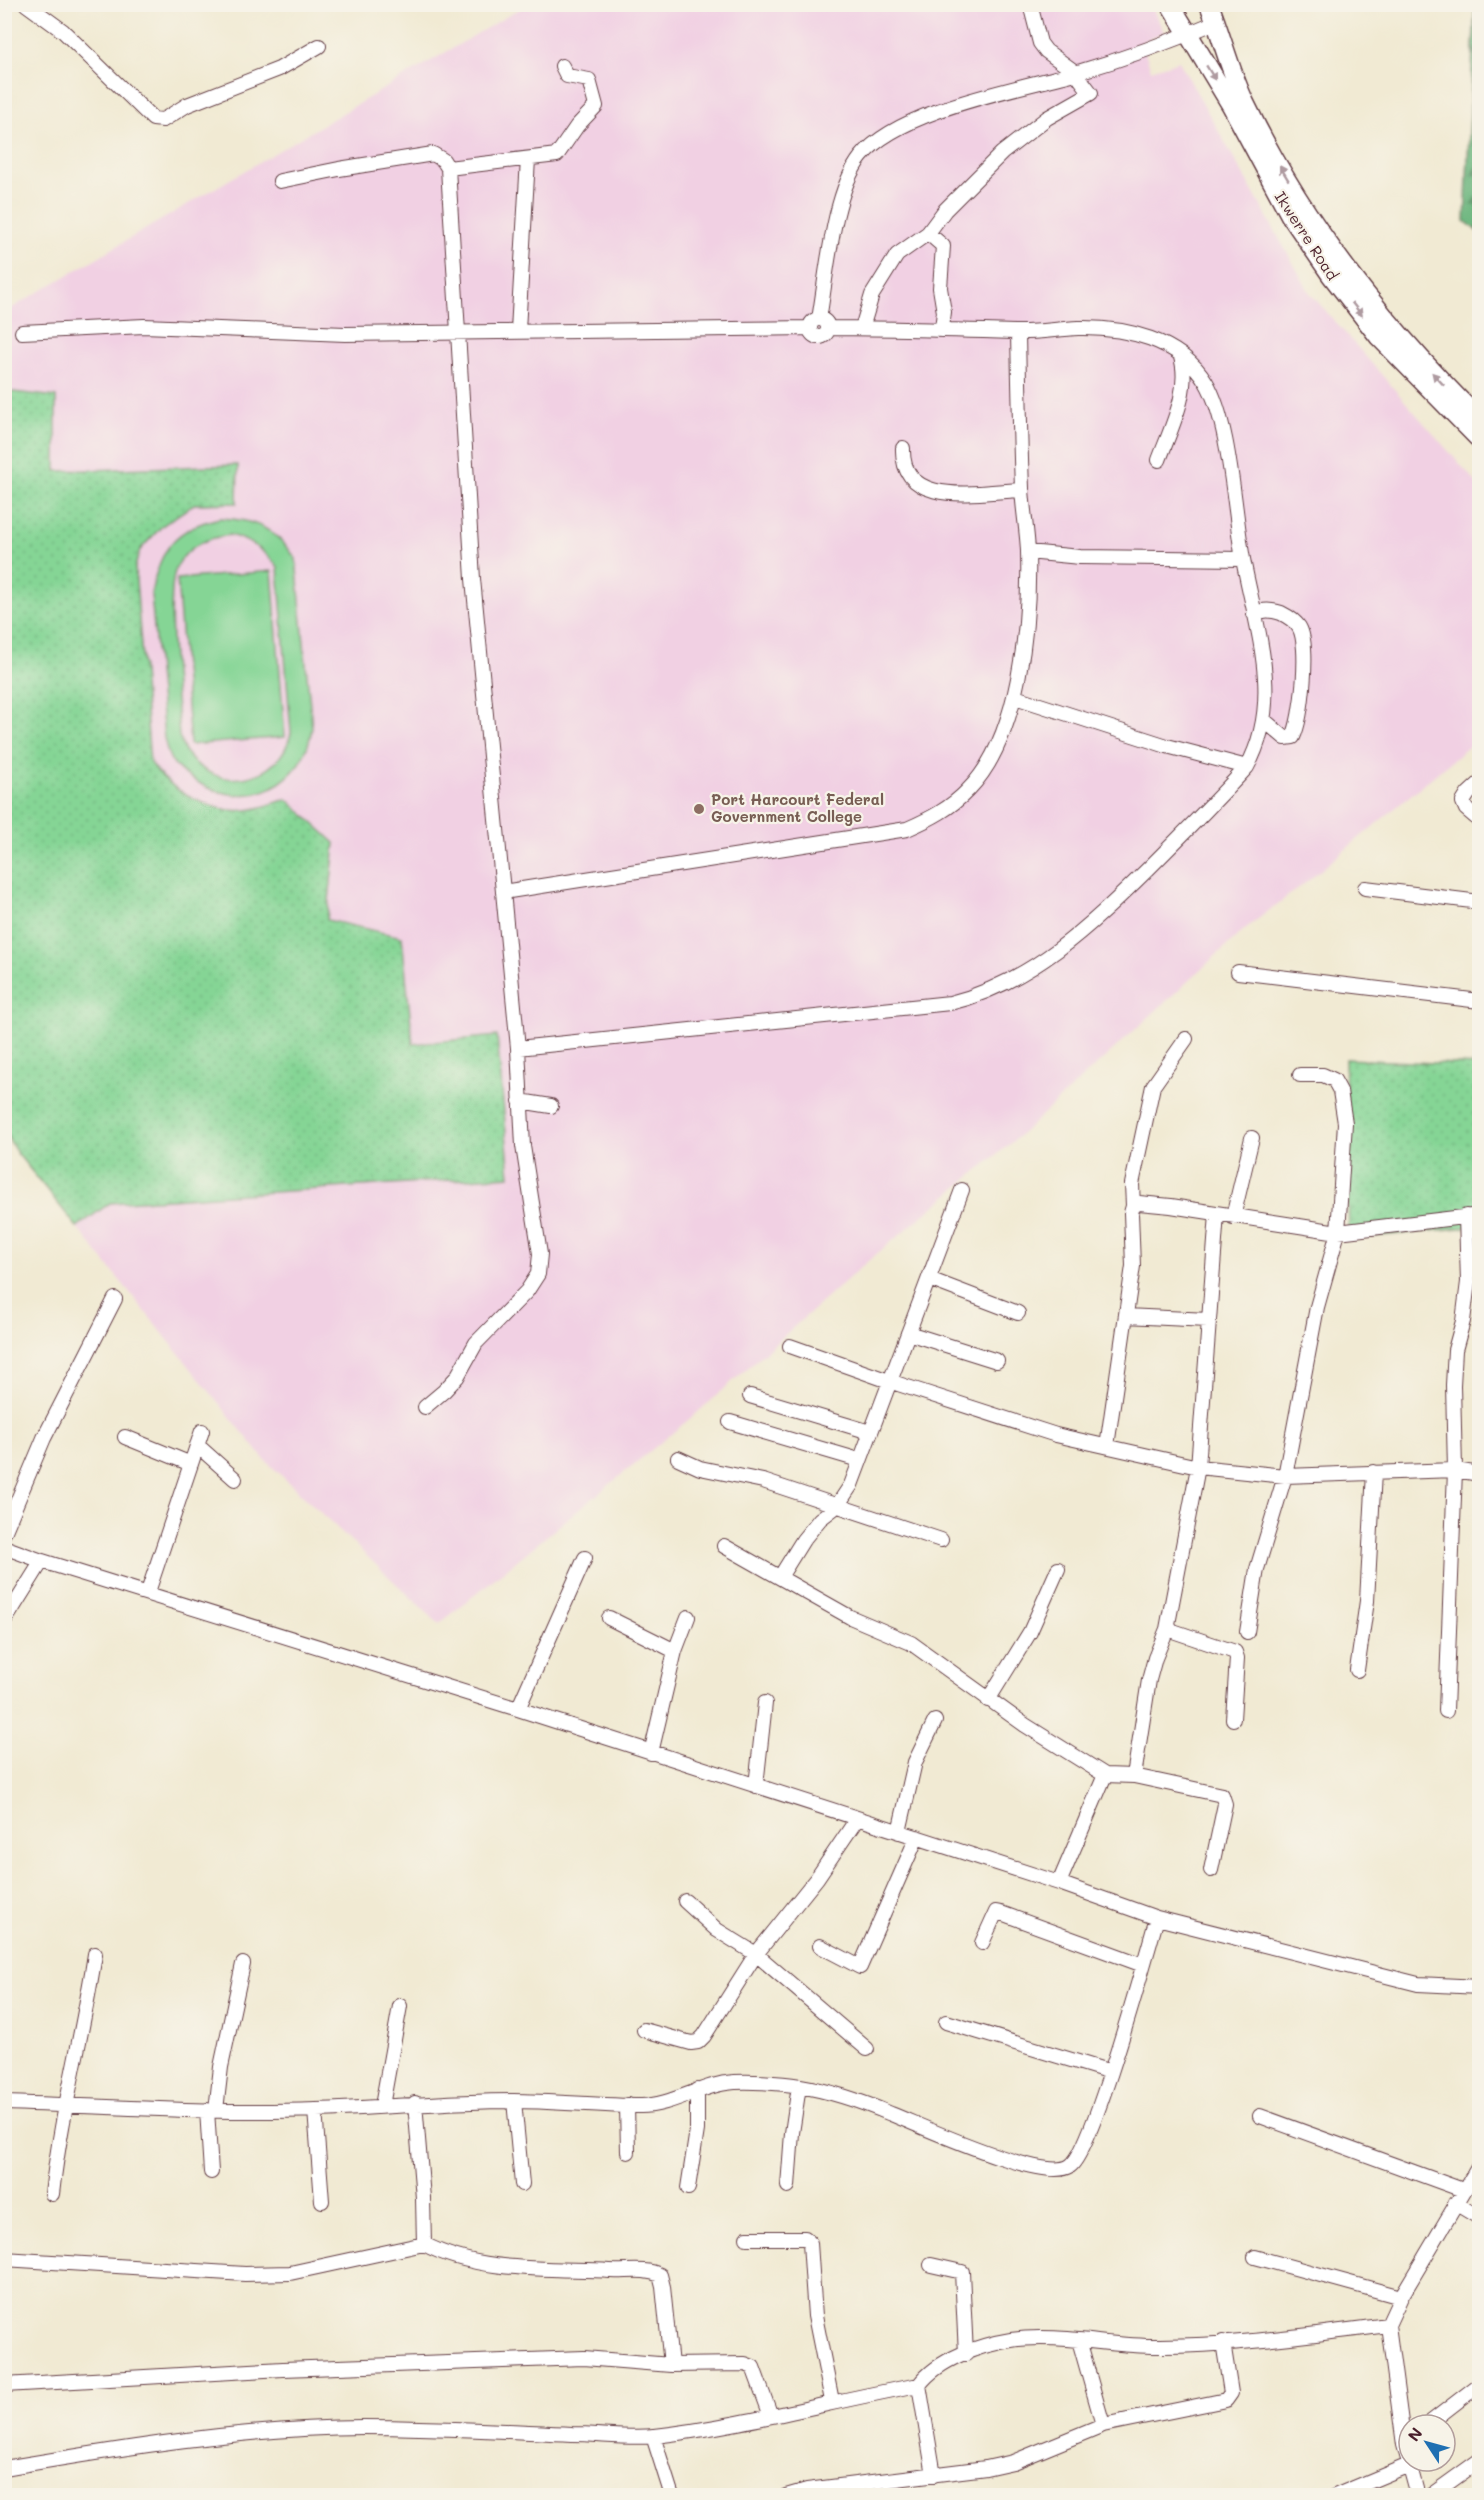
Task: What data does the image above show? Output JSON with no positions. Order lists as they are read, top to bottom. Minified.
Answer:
{"streets":{"main road":["Ikwerre Road"]},"places":["Port Harcourt Federal Government College"],"north":"top left"}
